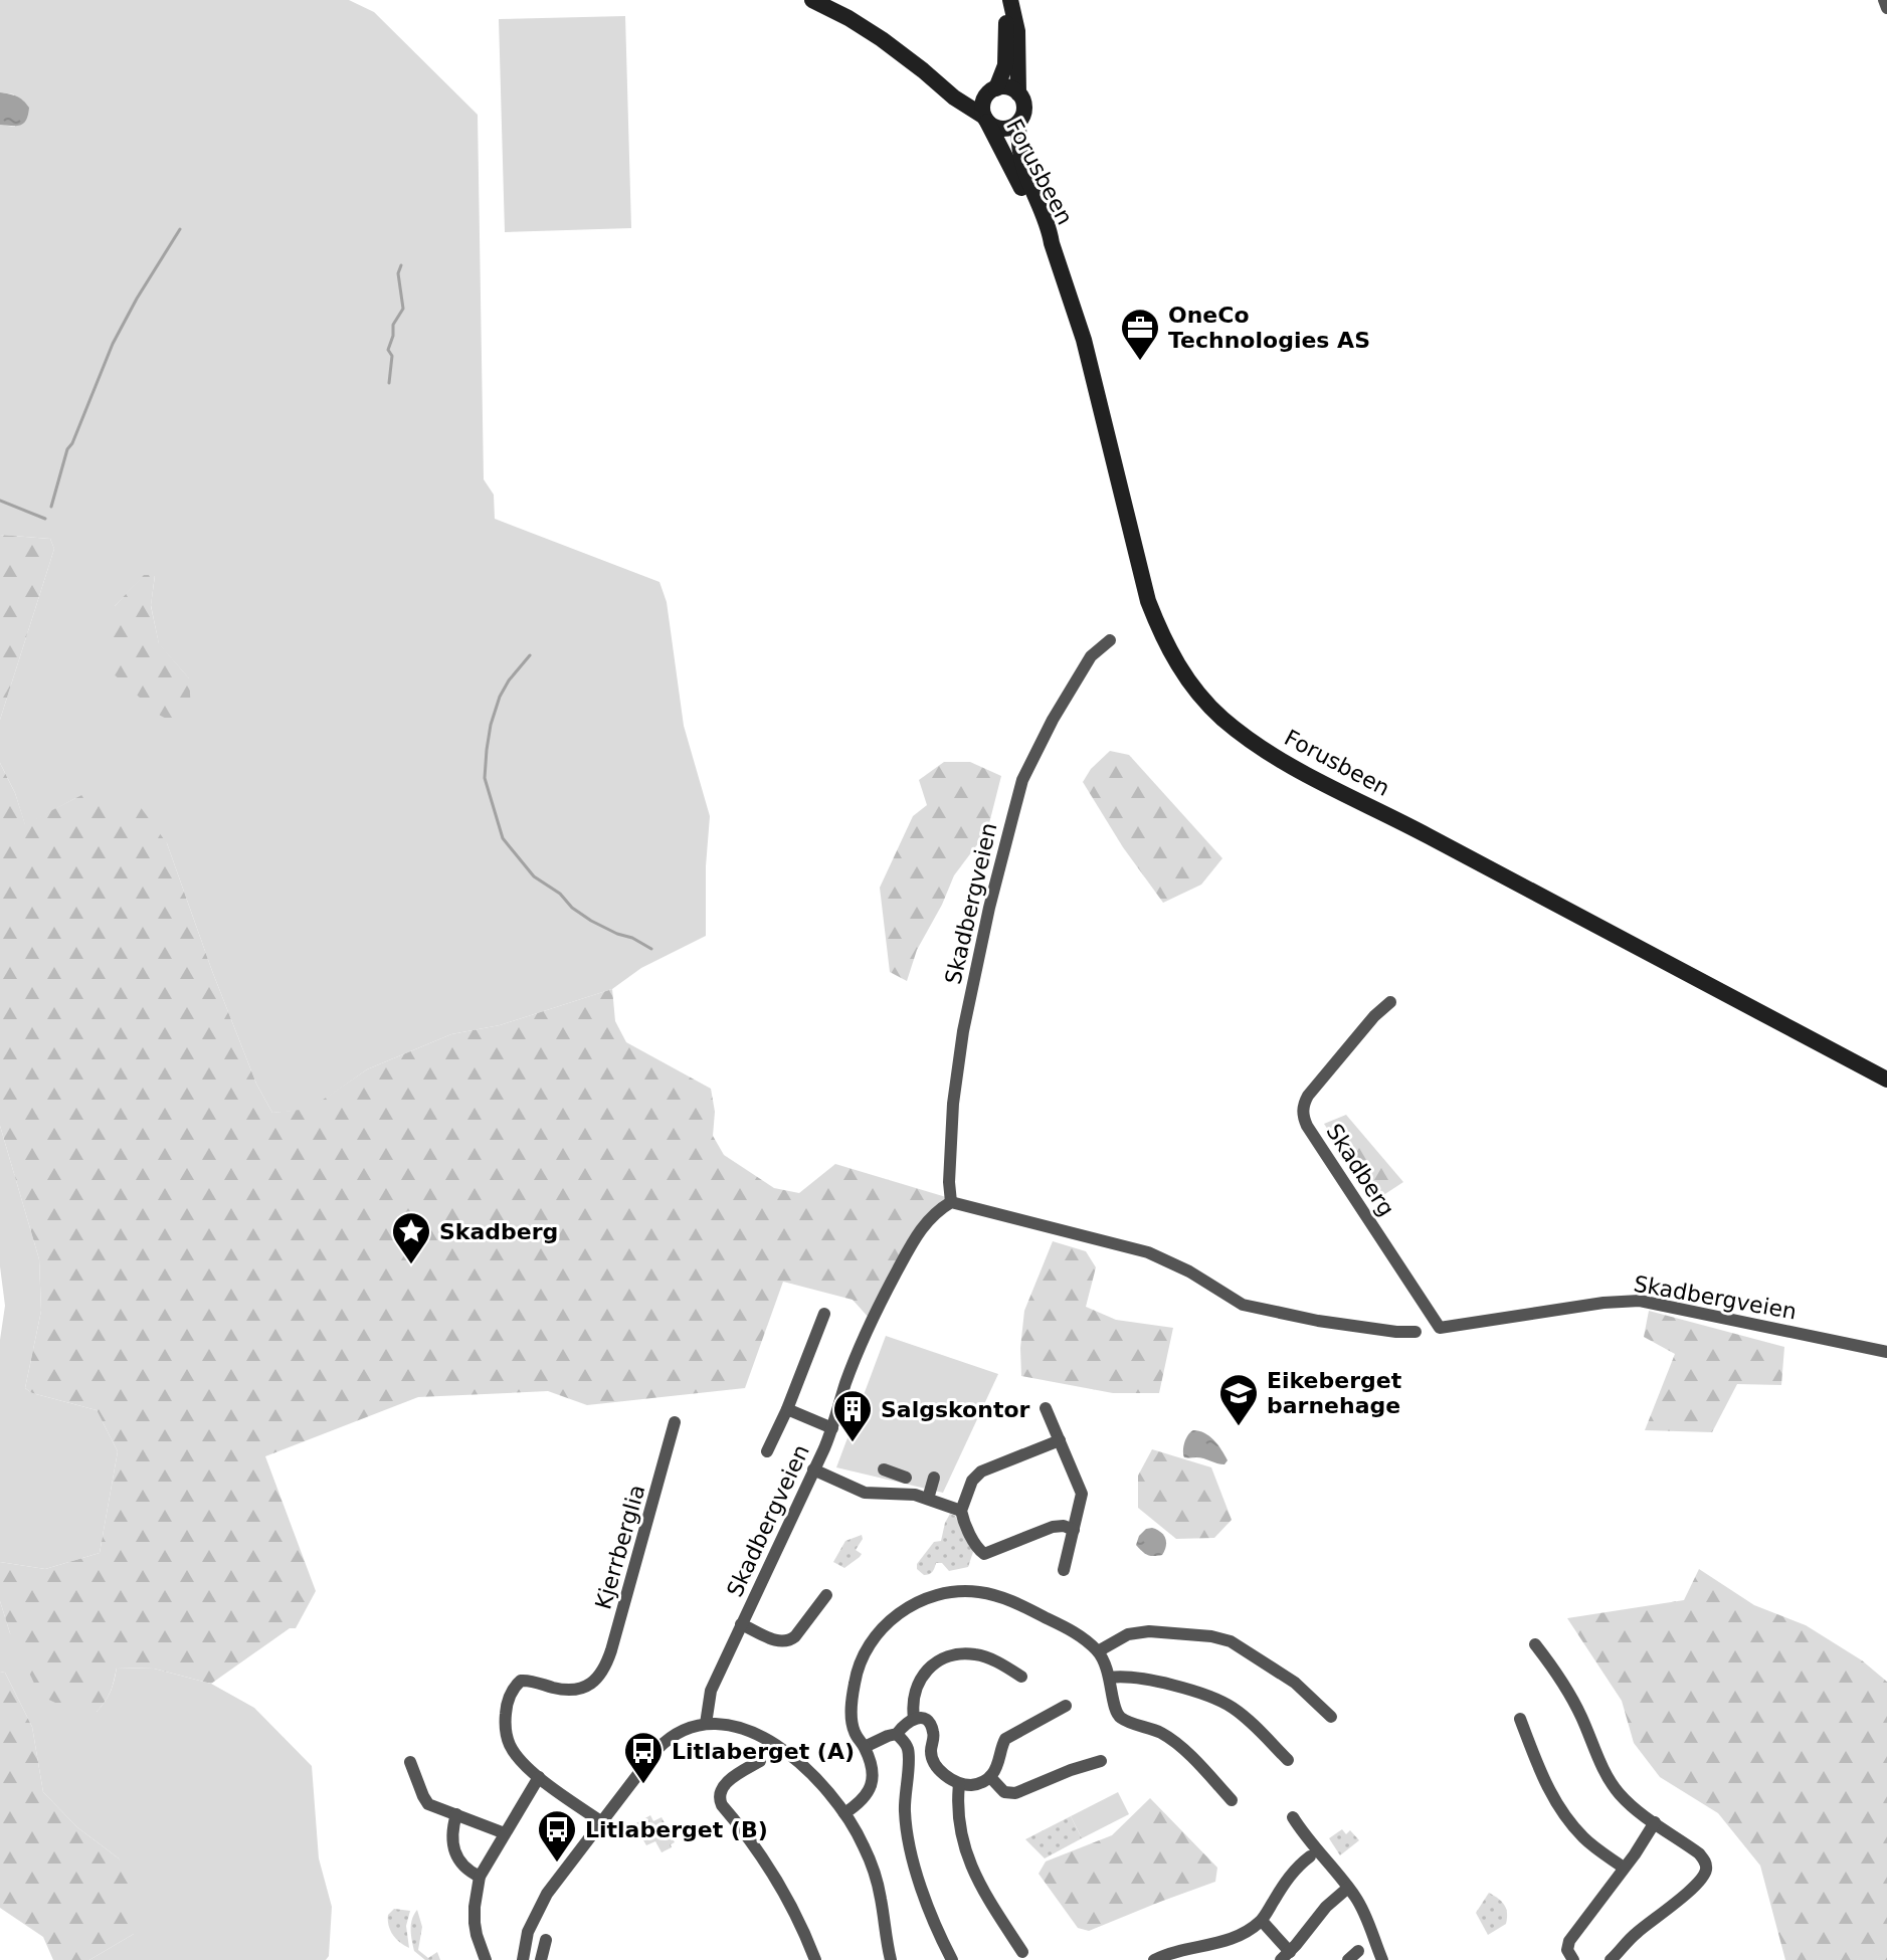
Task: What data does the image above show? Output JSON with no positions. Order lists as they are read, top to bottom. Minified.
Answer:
{"streets":{"main road":["Forusbeen"],"street":["Skadbergveien","Skadberg","Kjerrberglia"]},"crossings":[["Skadbergveien","Skadberg"]],"places":{"office":["OneCo Technologies AS"],"place":["Skadberg"],"school or university":["Eikeberget barnehage"],"building":["Salgskontor"],"bus stop":["Litlaberget (A)","Litlaberget (B)"]}}
